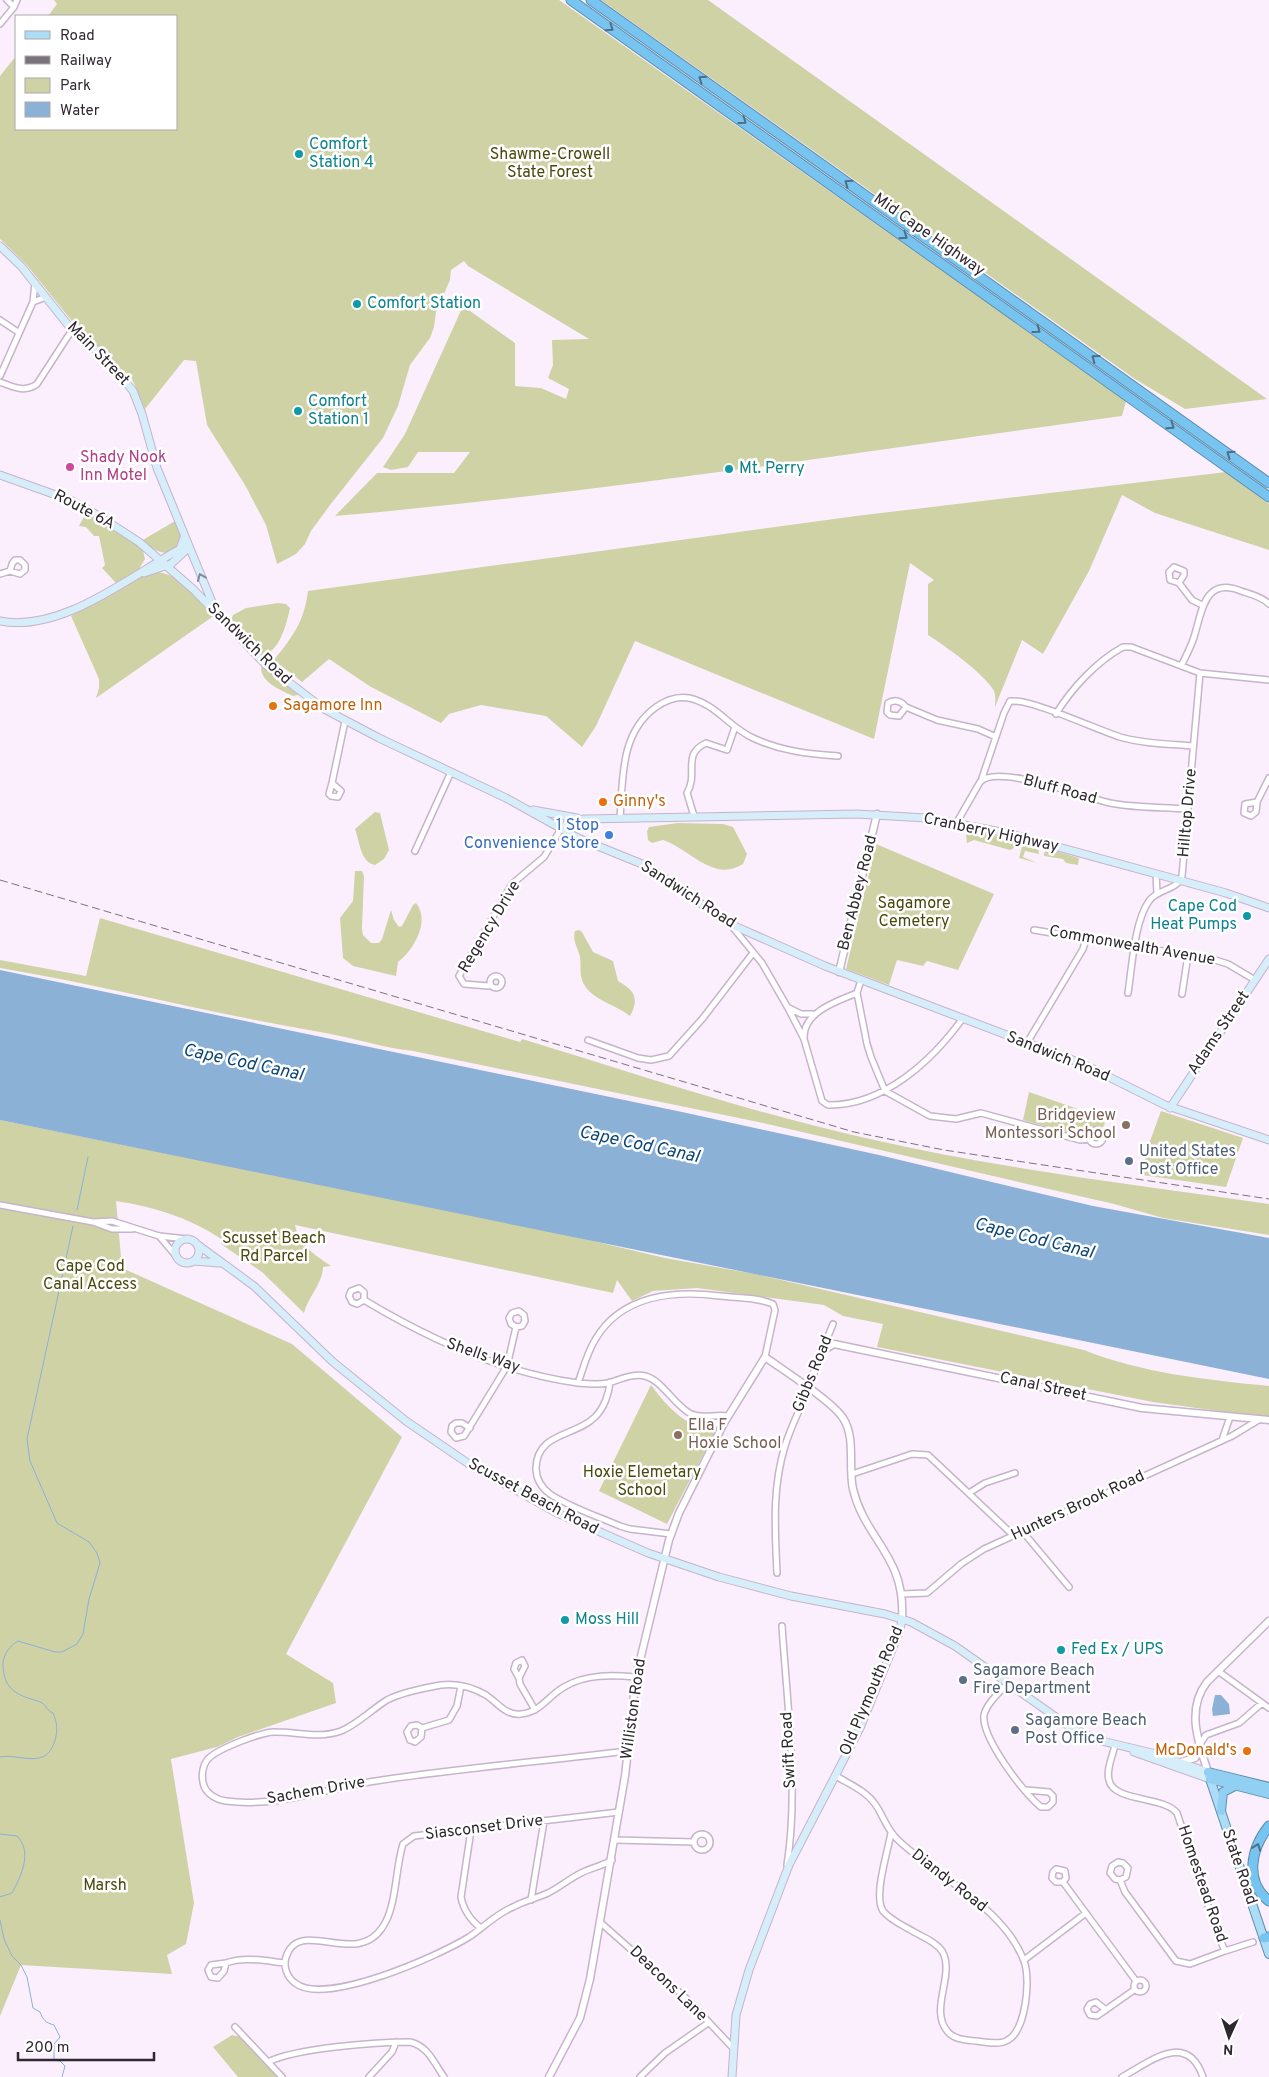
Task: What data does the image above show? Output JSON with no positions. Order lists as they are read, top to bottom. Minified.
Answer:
{"streets":{"highway":["Mid Cape Highway"],"main road":["Main Street","Route 6A","Sandwich Road","Cranberry Highway","Adams Street","Scusset Beach Road","Old Plymouth Road","State Road"],"street":["Bluff Road","Hilltop Drive","Ben Abbey Road","Regency Drive","Commonwealth Avenue","Shells Way","Gibbs Road","Canal Street","Hunters Brook Road","Williston Road","Swift Road","Sachem Drive","Siasconset Drive","Diandy Road","Homestead Road","Deacons Lane"]},"crossings":[["Main Street","Sandwich Road"],["Route 6A","Sandwich Road"],["Sandwich Road","Cranberry Highway"],["Sandwich Road","Ben Abbey Road"],["Sandwich Road","Regency Drive"],["Sandwich Road","Adams Street"],["Bluff Road","Hilltop Drive"],["Hilltop Drive","Cranberry Highway"],["Cranberry Highway","Ben Abbey Road"],["Cranberry Highway","Regency Drive"],["Commonwealth Avenue","Adams Street"],["Shells Way","Williston Road"],["Gibbs Road","Canal Street"],["Gibbs Road","Old Plymouth Road"],["Canal Street","Hunters Brook Road"],["Scusset Beach Road","Old Plymouth Road"],["Scusset Beach Road","Williston Road"],["Scusset Beach Road","Homestead Road"],["Hunters Brook Road","Old Plymouth Road"],["Old Plymouth Road","Williston Road"],["Old Plymouth Road","Swift Road"],["Old Plymouth Road","Diandy Road"],["Old Plymouth Road","Deacons Lane"],["Williston Road","Sachem Drive"],["Williston Road","Siasconset Drive"],["Williston Road","Deacons Lane"]],"water":["Cape Cod Canal"],"parks":["Shawme-Crowell State Forest","Sagamore Cemetery","Scusset Beach Rd Parcel","Cape Cod Canal Access","Hoxie Elemetary School","Marsh"],"places":["Comfort Station 4","Comfort Station","Comfort Station 1","Shady Nook Inn Motel","Mt. Perry","Sagamore Inn","Ginny's","1 Stop Convenience Store","Cape Cod Heat Pumps","Bridgeview Montessori School","United States Post Office","Ella F Hoxie School","Moss Hill","Fed Ex / UPS","Sagamore Beach Fire Department","Sagamore Beach Post Office","McDonald's"],"legend":["Road","Railway","Park","Water"],"scale_bar":"200 m","north":"bottom"}
